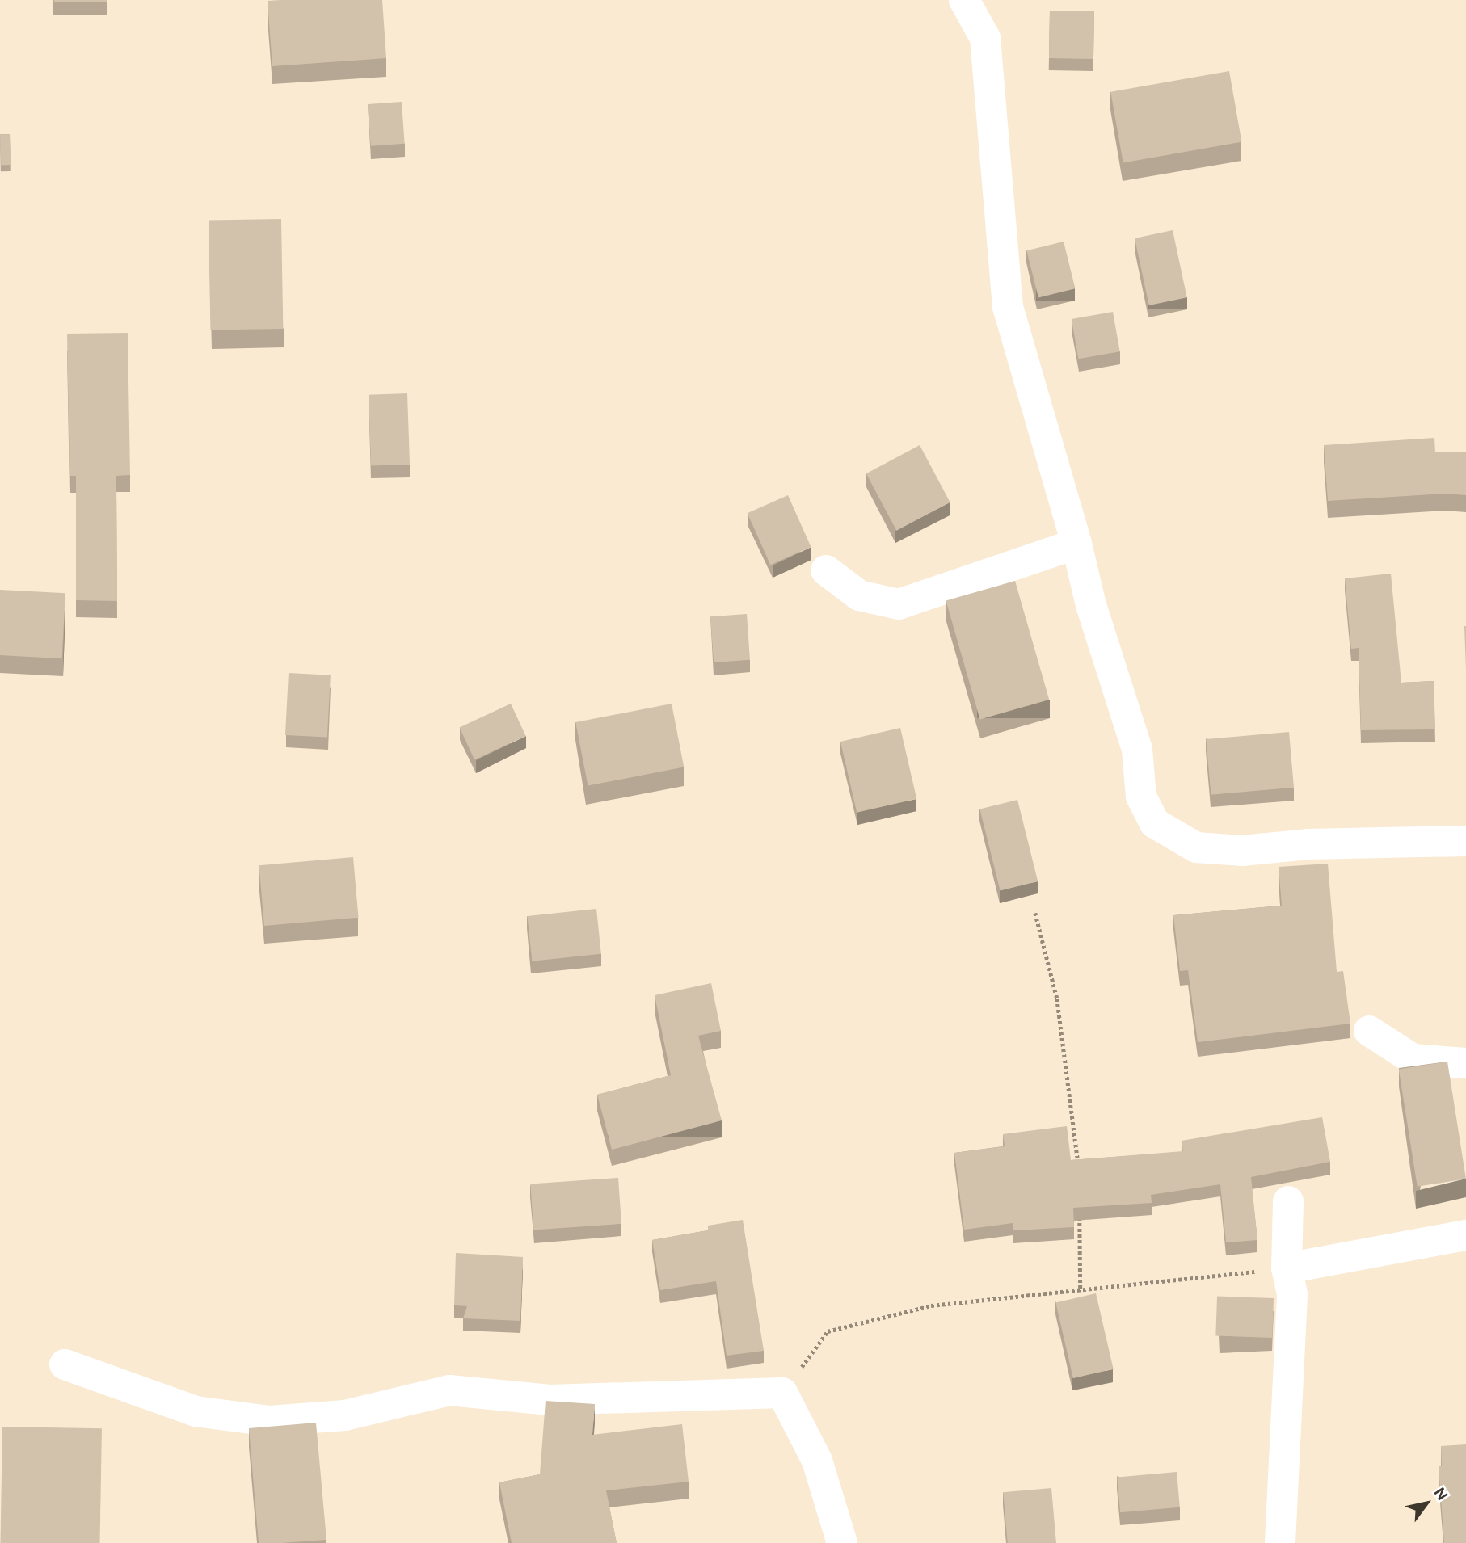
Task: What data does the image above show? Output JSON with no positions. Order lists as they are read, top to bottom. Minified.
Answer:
{"north":"top right"}
